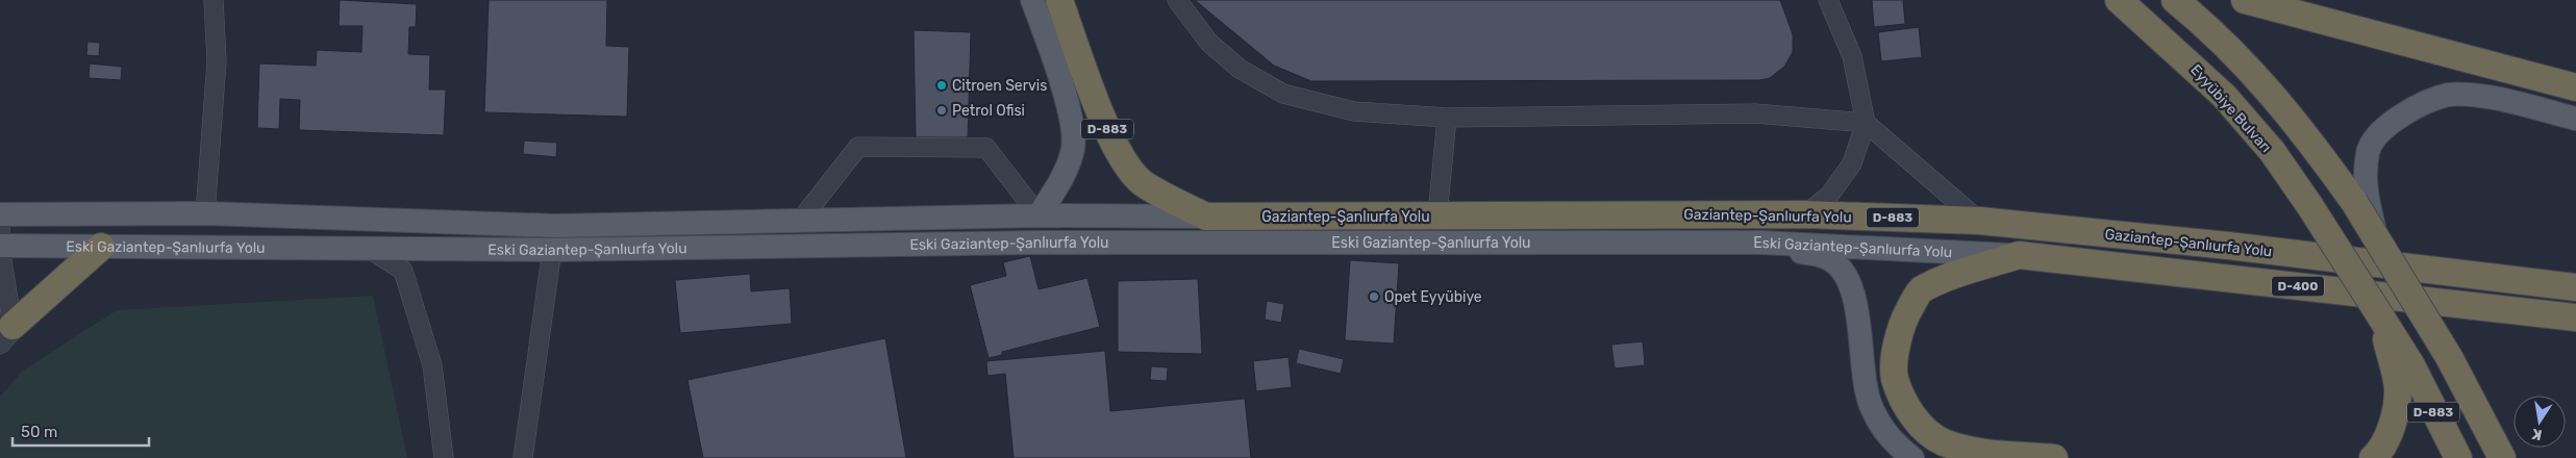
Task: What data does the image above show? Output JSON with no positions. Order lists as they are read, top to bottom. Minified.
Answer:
{"streets":{"highway":["Eyyübiye Bulvarı","D-883","Gaziantep-Şanlıurfa Yolu","D-400"],"main road":["Eski Gaziantep-Şanlıurfa Yolu"]},"crossings":[["Eyyübiye Bulvarı","D-883"],["D-883","Gaziantep-Şanlıurfa Yolu"],["D-883","Eski Gaziantep-Şanlıurfa Yolu"],["Gaziantep-Şanlıurfa Yolu","Eski Gaziantep-Şanlıurfa Yolu"],["Eski Gaziantep-Şanlıurfa Yolu","D-400"]],"places":["Citroen Servis","Petrol Ofisi","Opet Eyyübiye"],"scale_bar":"50 m","north":"bottom"}
